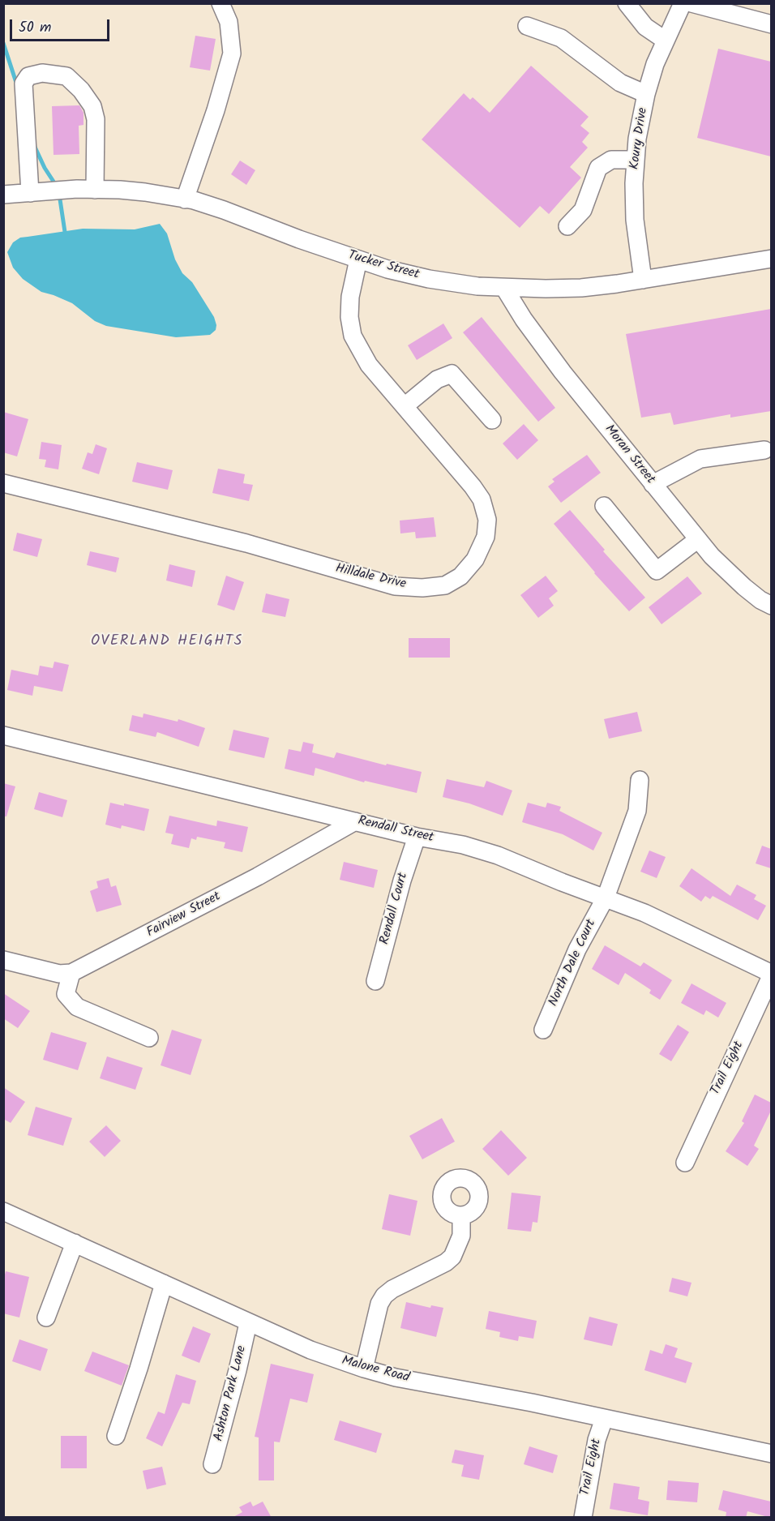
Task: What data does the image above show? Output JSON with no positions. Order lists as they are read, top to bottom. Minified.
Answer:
{"streets":{"street":["Koury Drive","Tucker Street","Moran Street","Hilldale Drive","Rendall Street","Rendall Court","Fairview Street","North Dale Court","Trail Eight","Malone Road","Ashton Park Lane"]},"crossings":[["Koury Drive","Tucker Street"],["Tucker Street","Moran Street"],["Tucker Street","Hilldale Drive"],["Rendall Street","Rendall Court"],["Rendall Street","Fairview Street"],["Rendall Street","North Dale Court"],["Rendall Street","Trail Eight"],["Trail Eight","Malone Road"],["Malone Road","Ashton Park Lane"]],"districts":["OVERLAND HEIGHTS"],"scale_bar":"50 m"}
